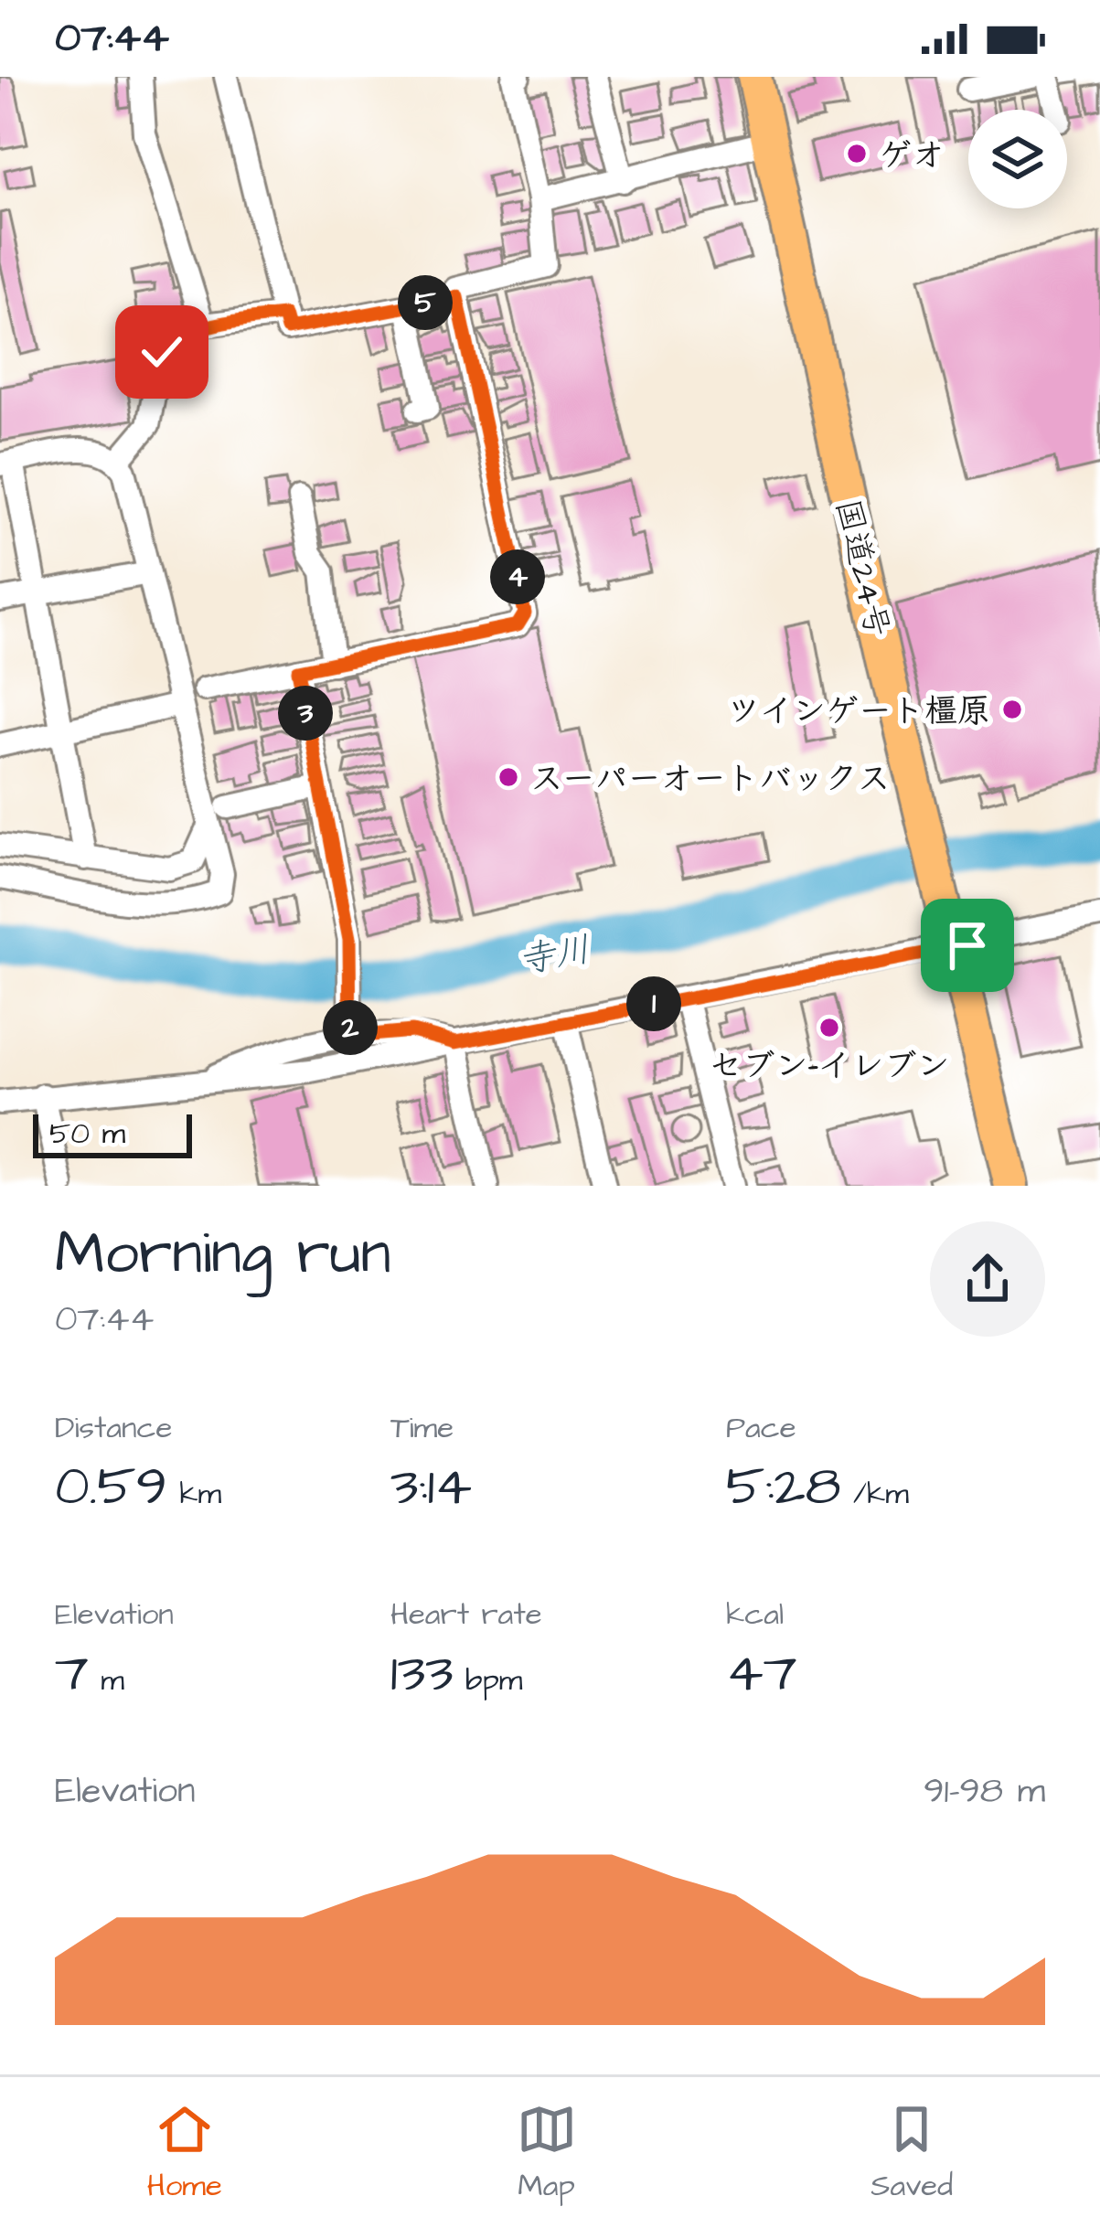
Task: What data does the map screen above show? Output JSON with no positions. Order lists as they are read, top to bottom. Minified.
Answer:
{"streets":{"highway":["国道24号"]},"water":["寺川"],"places":["ゲオ","ツインゲート橿原","スーパーオートバックス","セブン-イレブン"],"scale_bar":"50 m","page":{"status":"07:44","pins":["5","4","3","1","2"],"scale":"50 m","heading":["Morning run","07:44"],"stats":[["Distance","0.59 km"],["Time","3:14"],["Pace","5:28 /km"],["Elevation","7 m"],["Heart rate","133 bpm"],["kcal","47"]],"chart":["Elevation","91–98 m"],"tabs":["Home","Map","Saved"]}}
